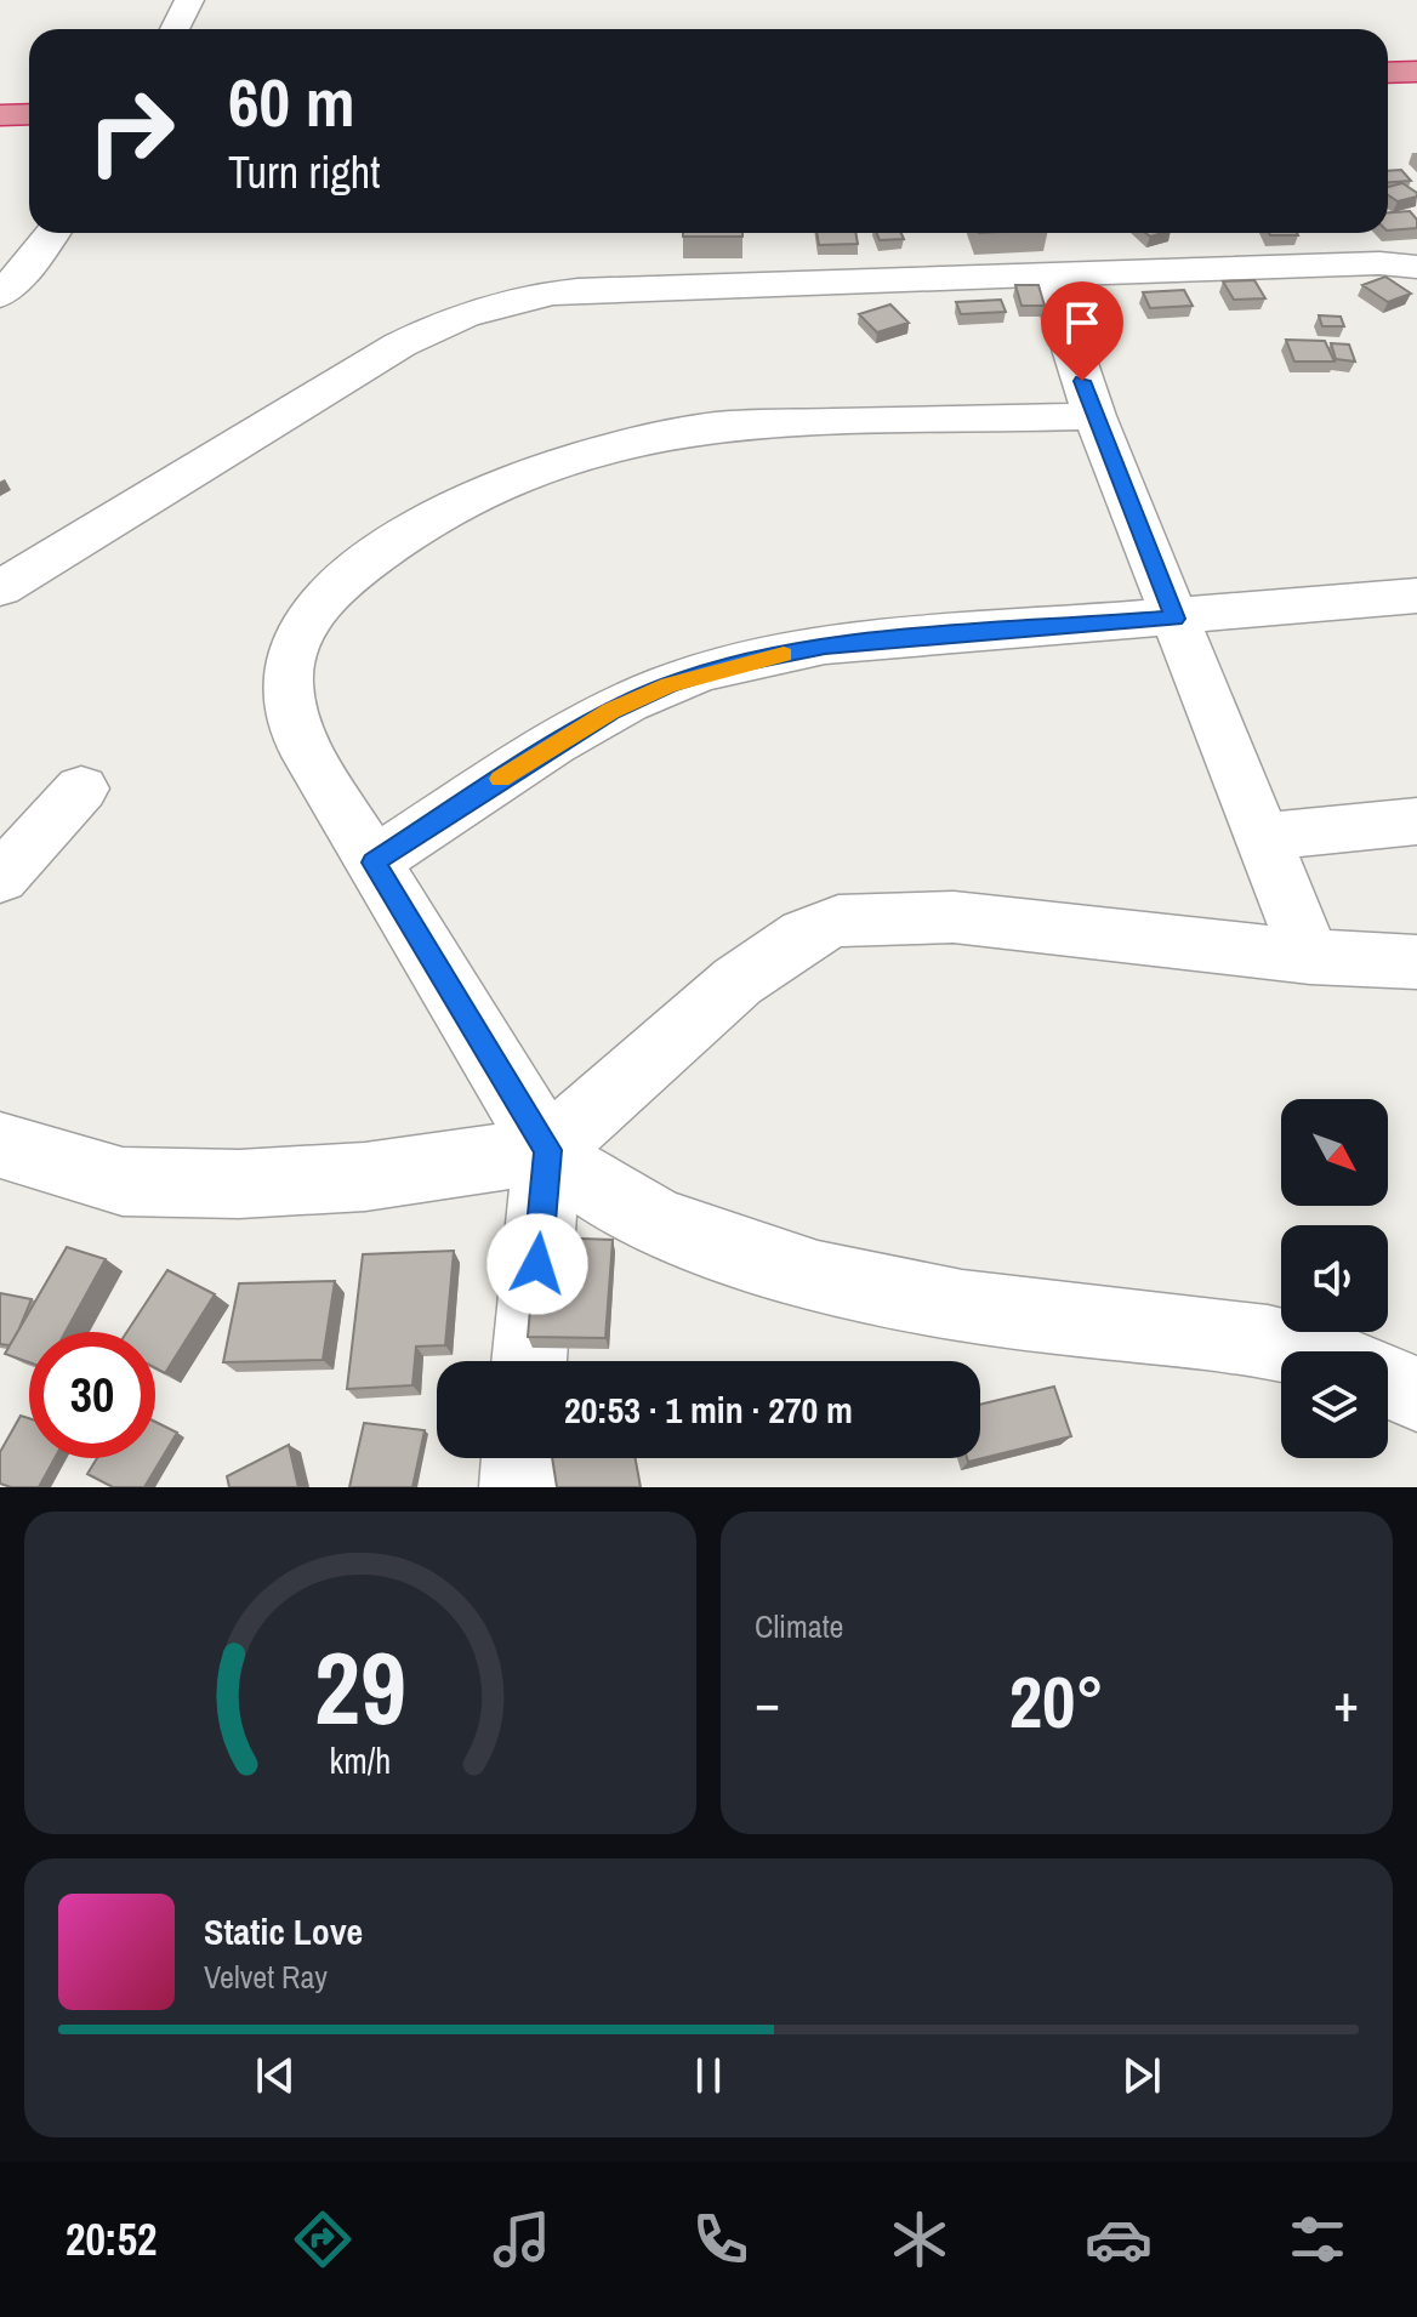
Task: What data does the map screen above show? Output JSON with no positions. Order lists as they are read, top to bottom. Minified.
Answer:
{"north":"bottom right","page":{"turn":["60 m","Turn right"],"limit":"30","trip":"20:53 · 1 min · 270 m","tile":"Climate","heat":["−","20°","+"],"song":["Static Love","Velvet Ray"],"tabs":"20:52","gauge":["29","km/h"]}}
